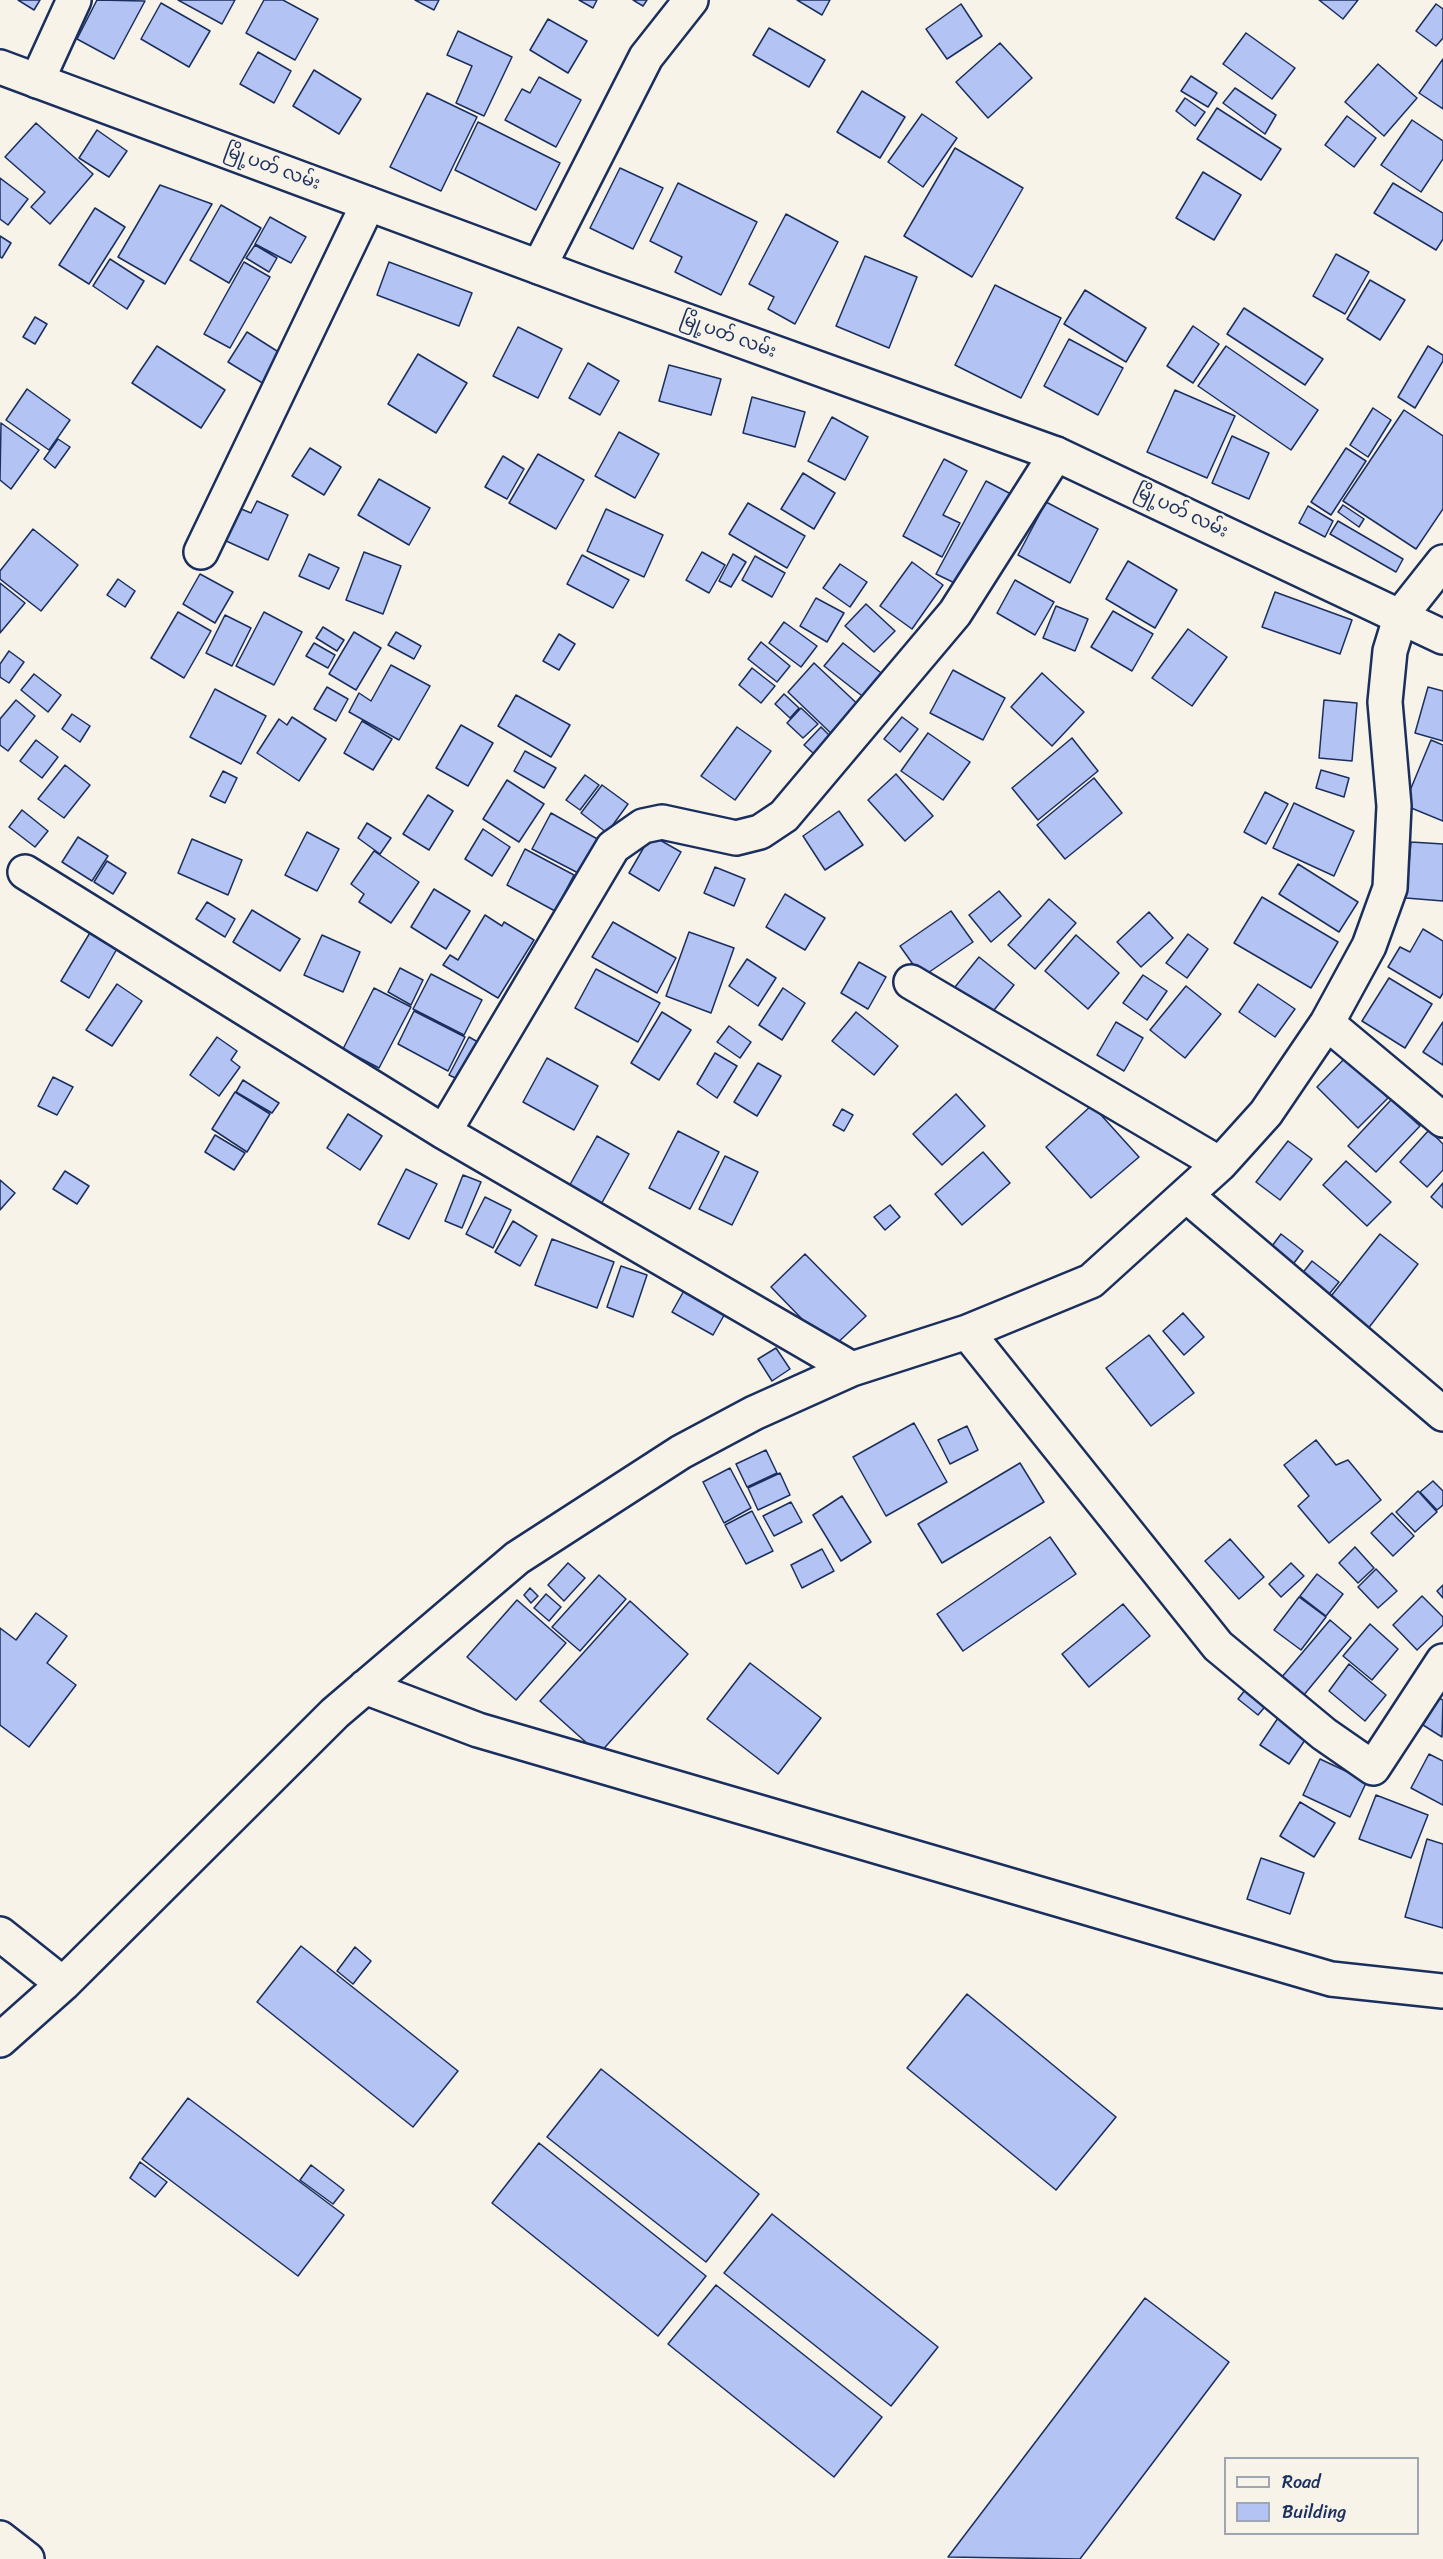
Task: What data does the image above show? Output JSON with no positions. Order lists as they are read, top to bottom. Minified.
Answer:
{"streets":{"street":["မြို့ပတ် လမ်း"]},"legend":["Road","Building"]}
